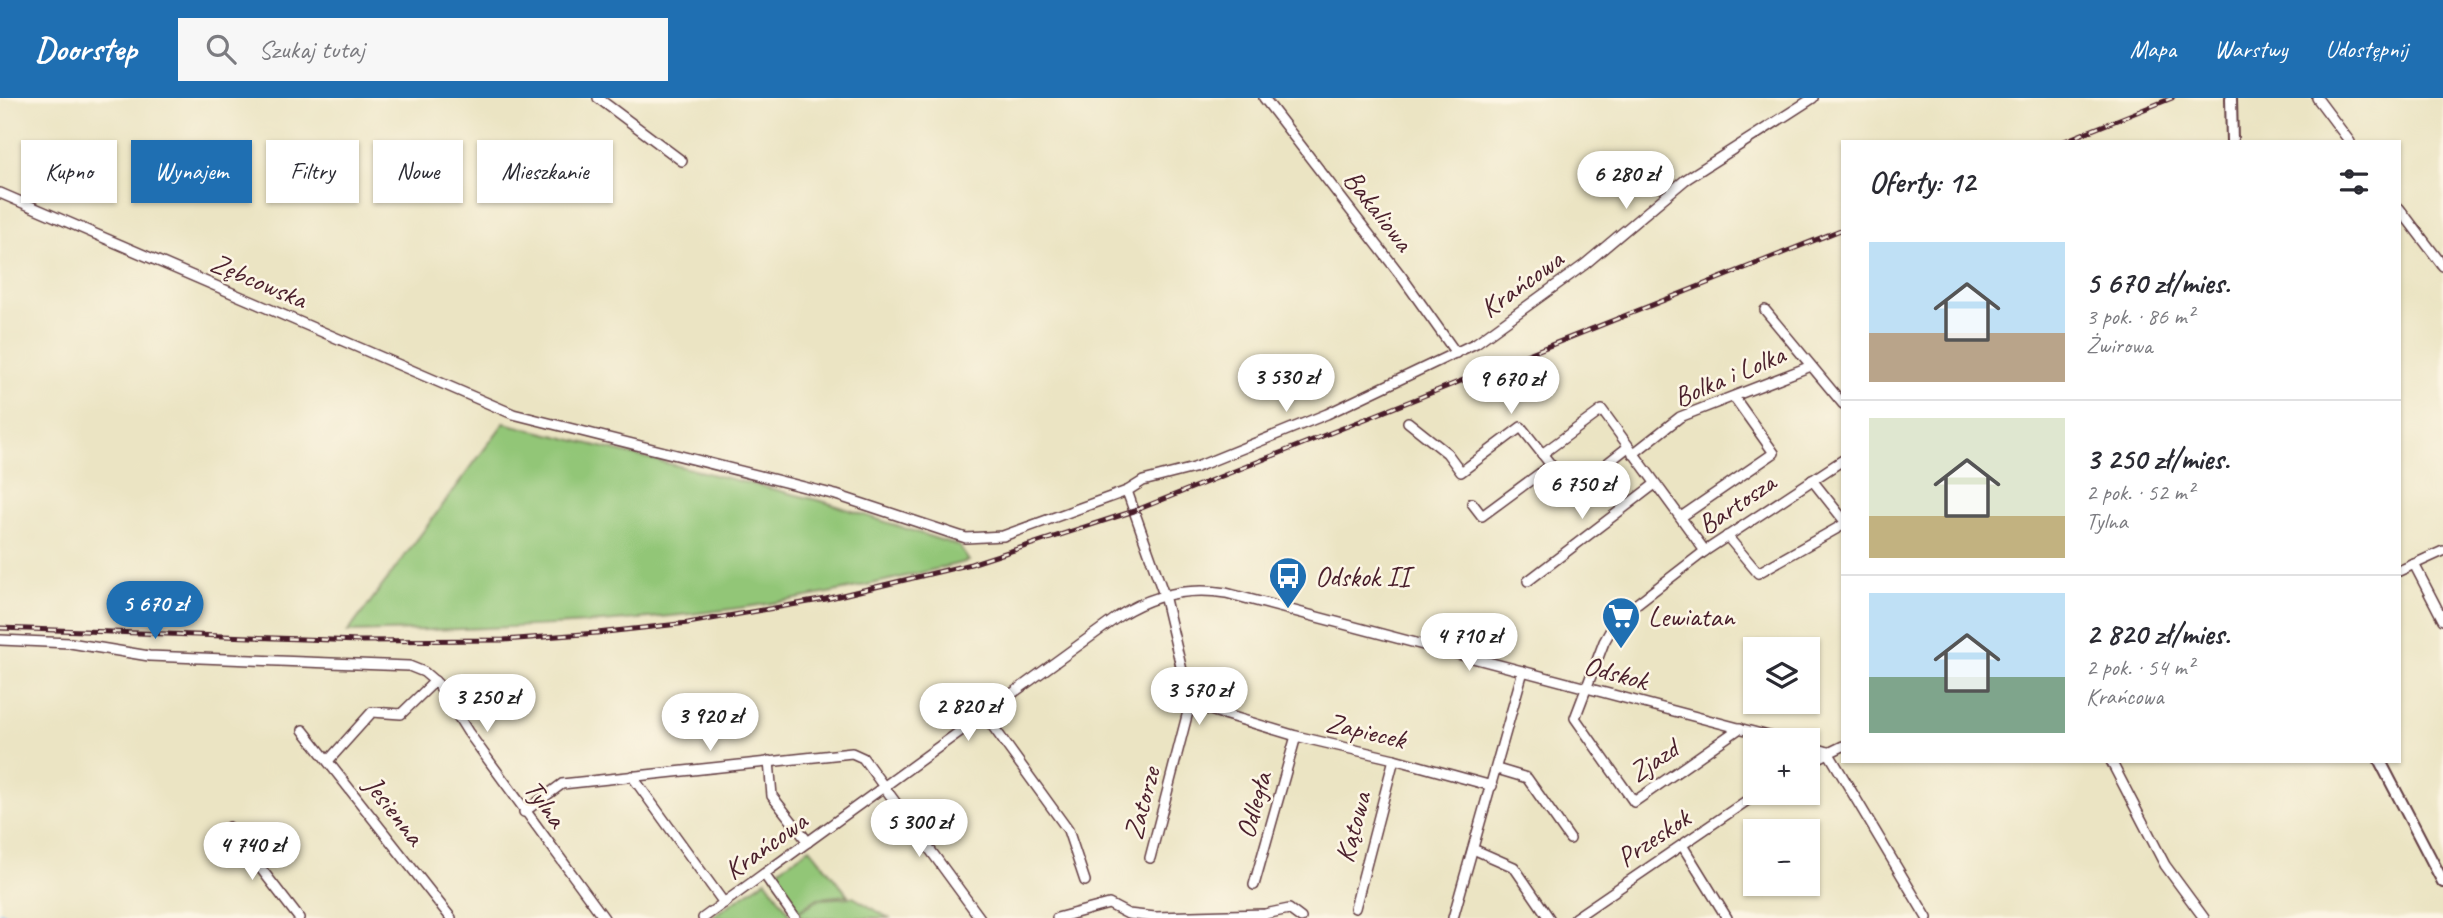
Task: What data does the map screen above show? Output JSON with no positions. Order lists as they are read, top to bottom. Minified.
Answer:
{"streets":{"street":["Bakaliowa","Zębcowska","Krańcowa","Bolka i Lolka","Bartosza","Odskok","Zapiecek","Zjazd","Tylna","Zatorze","Odległa","Jesienna","Kątowa","Przeskok"]},"crossings":[["Bakaliowa","Krańcowa"],["Zębcowska","Krańcowa"],["Krańcowa","Odskok"],["Krańcowa","Zatorze"],["Bartosza","Odskok"],["Bartosza","Zjazd"],["Odskok","Zjazd"],["Odskok","Zatorze"],["Zapiecek","Zatorze"],["Zapiecek","Odległa"],["Zapiecek","Kątowa"]],"places":{"bus stop":["Odskok II"],"supermarket":["Lewiatan"]},"page":{"header":"Doorstep","search":"Szukaj tutaj","nav":["Mapa","Warstwy","Udostępnij"],"chip":["Kupno","Wynajem","Filtry","Nowe","Mieszkanie"],"heading":"Oferty: 12","price":["6 280 zł","3 530 zł","9 670 zł","6 750 zł","5 670 zł","4 710 zł","3 570 zł","3 250 zł","2 820 zł","3 920 zł","5 300 zł","4 740 zł"],"list":[{"name":"5 670 zł/mies.","note":"3 pok. · 86 m² · Żwirowa"},{"name":"3 250 zł/mies.","note":"2 pok. · 52 m² · Tylna"},{"name":"2 820 zł/mies.","note":"2 pok. · 54 m² · Krańcowa"}],"map_buttons":["+","−"]}}
